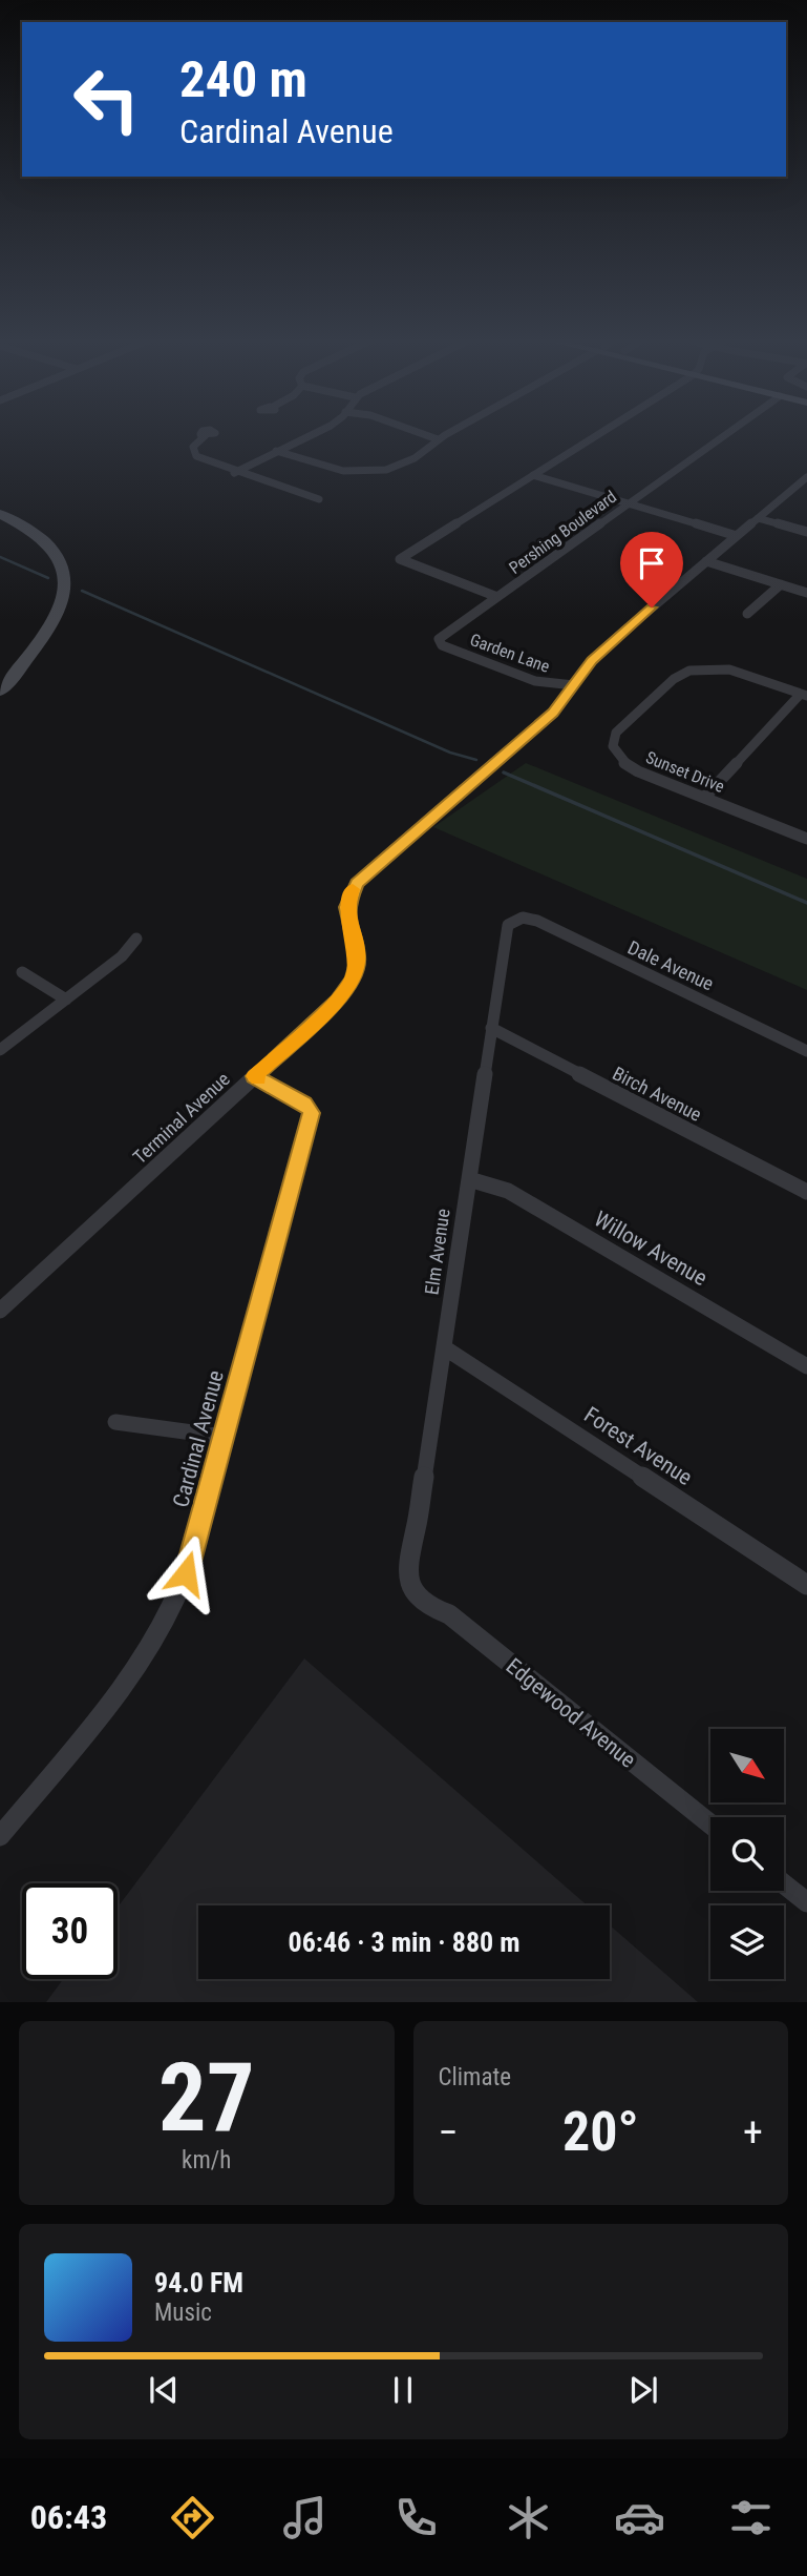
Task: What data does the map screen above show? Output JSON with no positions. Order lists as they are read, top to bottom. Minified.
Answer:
{"streets":{"street":["Pershing Boulevard","Garden Lane","Sunset Drive","Dale Avenue","Birch Avenue","Terminal Avenue","Willow Avenue","Elm Avenue","Cardinal Avenue","Forest Avenue","Edgewood Avenue"]},"crossings":[["Pershing Boulevard","Garden Lane"],["Garden Lane","Terminal Avenue"],["Dale Avenue","Elm Avenue"],["Birch Avenue","Elm Avenue"],["Terminal Avenue","Cardinal Avenue"],["Willow Avenue","Elm Avenue"],["Elm Avenue","Forest Avenue"],["Elm Avenue","Edgewood Avenue"]],"north":"bottom right","page":{"turn":["240 m","Cardinal Avenue"],"limit":"30","trip":"06:46 · 3 min · 880 m","tile":[["27","km/h"],"Climate"],"heat":["−","20°","+"],"song":["94.0 FM","Music"],"tabs":"06:43"}}
